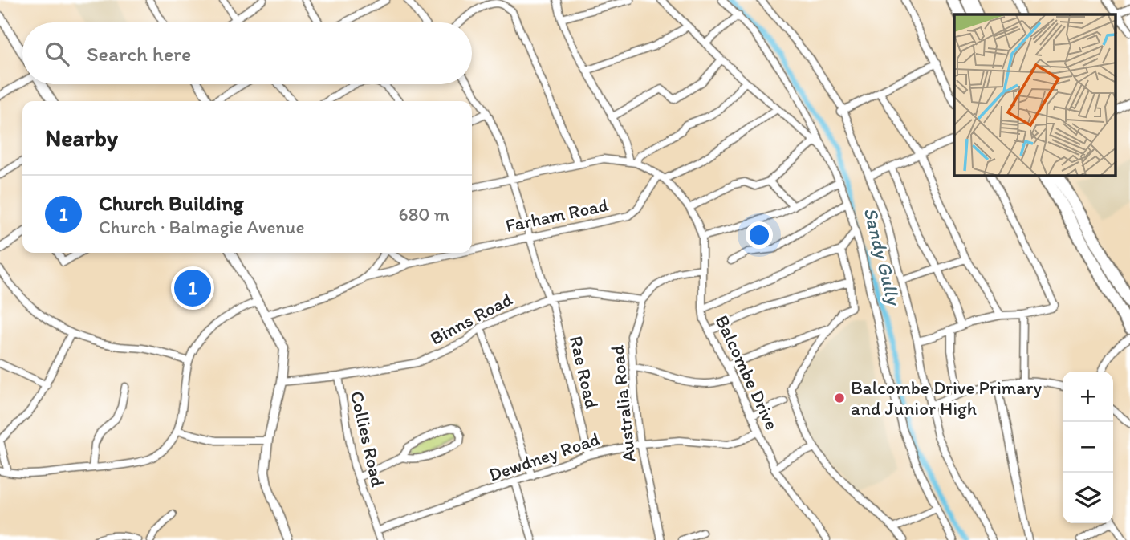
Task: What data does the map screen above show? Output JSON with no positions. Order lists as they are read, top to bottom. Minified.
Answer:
{"streets":{"street":["Farham Road","Binns Road","Rae Road","Balcombe Drive","Australia Road","Collies Road","Dewdney Road"]},"crossings":[["Farham Road","Rae Road"],["Farham Road","Balcombe Drive"],["Binns Road","Rae Road"],["Binns Road","Australia Road"],["Binns Road","Collies Road"],["Rae Road","Balcombe Drive"],["Rae Road","Dewdney Road"],["Balcombe Drive","Dewdney Road"],["Australia Road","Dewdney Road"],["Collies Road","Dewdney Road"]],"water":["Sandy Gully"],"places":["Balcombe Drive Primary and Junior High"],"page":{"search":"Search here","heading":"Nearby","list":[{"mark":"1","name":"Church Building","note":"Church · Balmagie Avenue","value":"680 m"}],"pins":"1","map_buttons":["+","−"]}}
